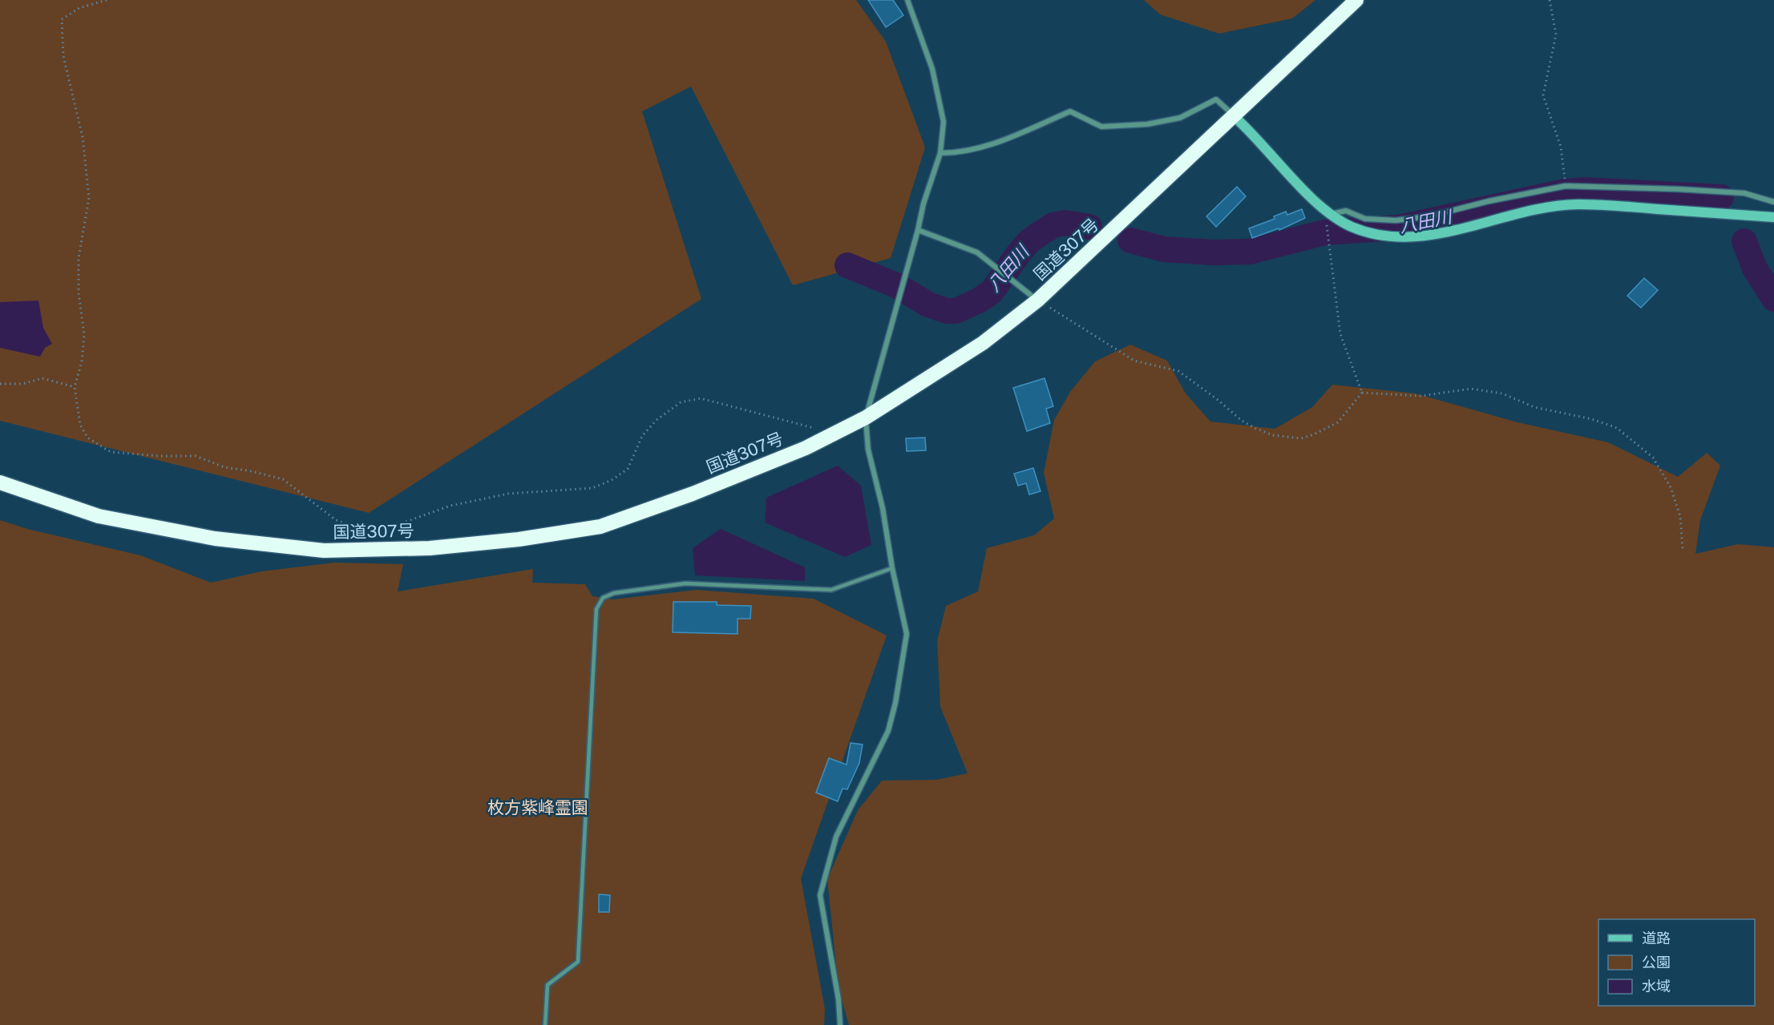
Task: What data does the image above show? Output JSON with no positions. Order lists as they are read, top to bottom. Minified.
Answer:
{"streets":{"highway":["国道307号"]},"water":["八田川"],"parks":["枚方紫峰霊園"],"legend":["道路","公園","水域"]}
